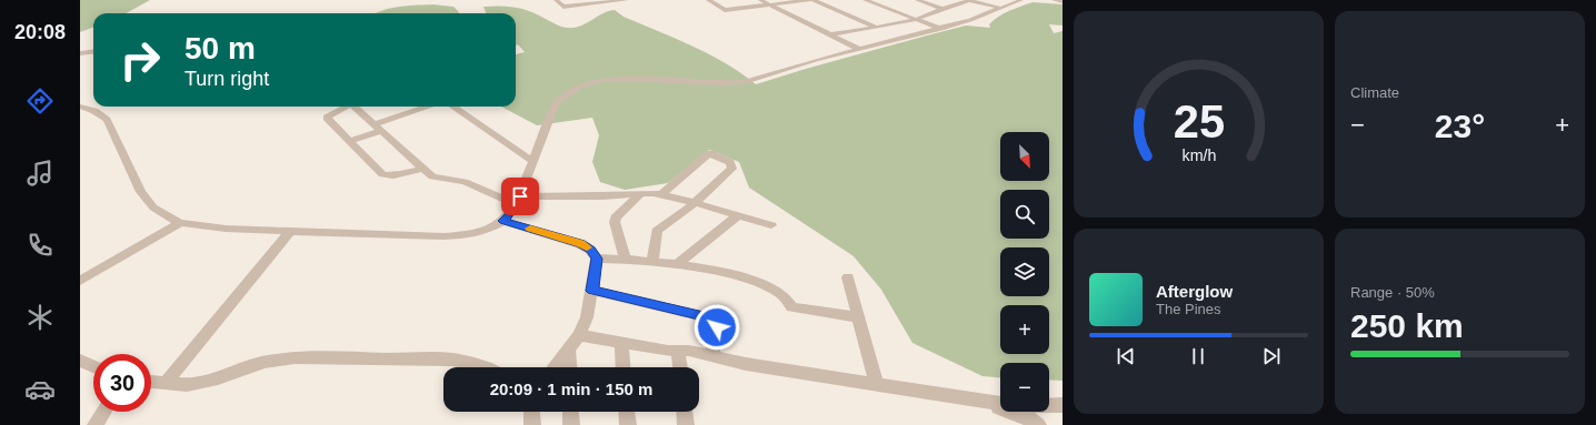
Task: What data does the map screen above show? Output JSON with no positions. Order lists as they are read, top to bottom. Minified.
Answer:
{"north":"bottom right","page":{"tabs":"20:08","tile":["Climate",["Range · 50%","250 km"]],"turn":["50 m","Turn right"],"heat":["−","23°","+"],"map_buttons":["+","−"],"song":["Afterglow","The Pines"],"limit":"30","trip":"20:09 · 1 min · 150 m","gauge":["25","km/h"]}}
